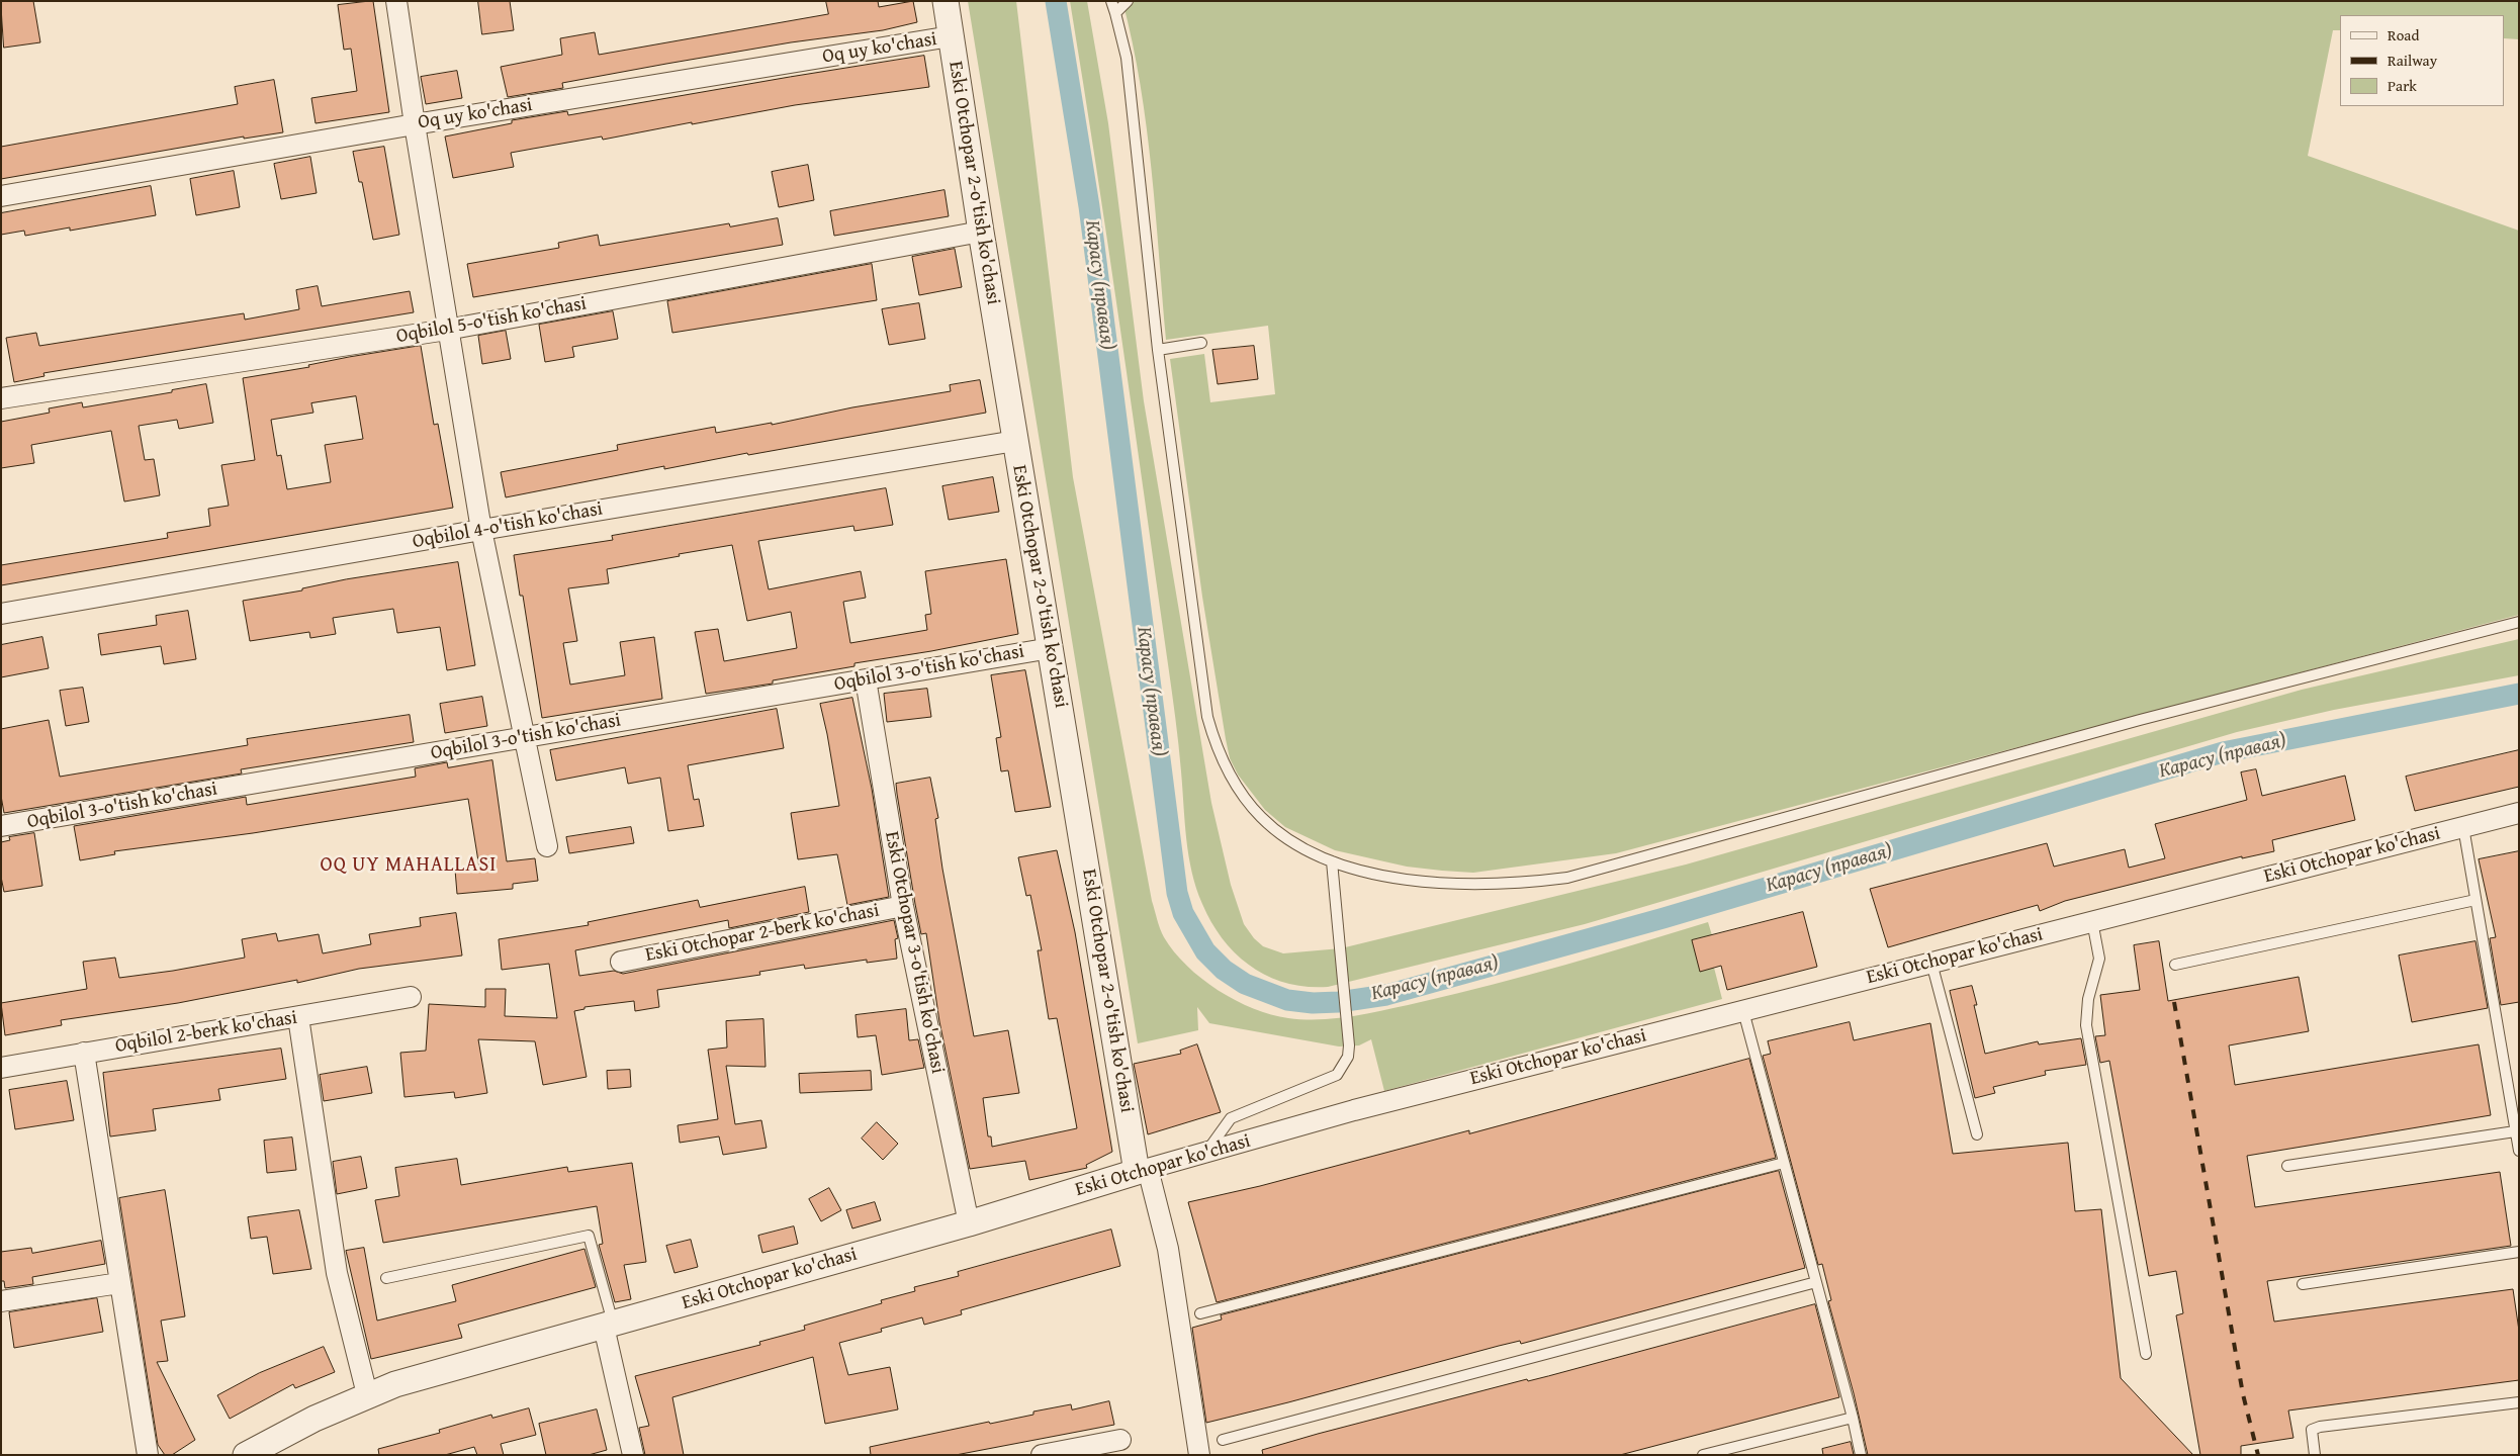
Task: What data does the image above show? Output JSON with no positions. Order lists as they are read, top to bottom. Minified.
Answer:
{"streets":{"street":["Oq uy ko'chasi","Eski Otchopar 2-o'tish ko'chasi","Oqbilol 5-o'tish ko'chasi","Oqbilol 4-o'tish ko'chasi","Oqbilol 3-o'tish ko'chasi","Eski Otchopar ko'chasi","Eski Otchopar 2-berk ko'chasi","Eski Otchopar 3-o'tish ko'chasi","Oqbilol 2-berk ko'chasi"]},"crossings":[["Oq uy ko'chasi","Eski Otchopar 2-o'tish ko'chasi"],["Eski Otchopar 2-o'tish ko'chasi","Oqbilol 5-o'tish ko'chasi"],["Eski Otchopar 2-o'tish ko'chasi","Oqbilol 4-o'tish ko'chasi"],["Eski Otchopar 2-o'tish ko'chasi","Oqbilol 3-o'tish ko'chasi"],["Eski Otchopar 2-o'tish ko'chasi","Eski Otchopar ko'chasi"],["Oqbilol 3-o'tish ko'chasi","Eski Otchopar 3-o'tish ko'chasi"],["Eski Otchopar ko'chasi","Eski Otchopar 3-o'tish ko'chasi"],["Eski Otchopar 2-berk ko'chasi","Eski Otchopar 3-o'tish ko'chasi"]],"districts":["OQ UY MAHALLASI"],"water":["Карасу (правая)"],"legend":["Road","Railway","Park"]}
